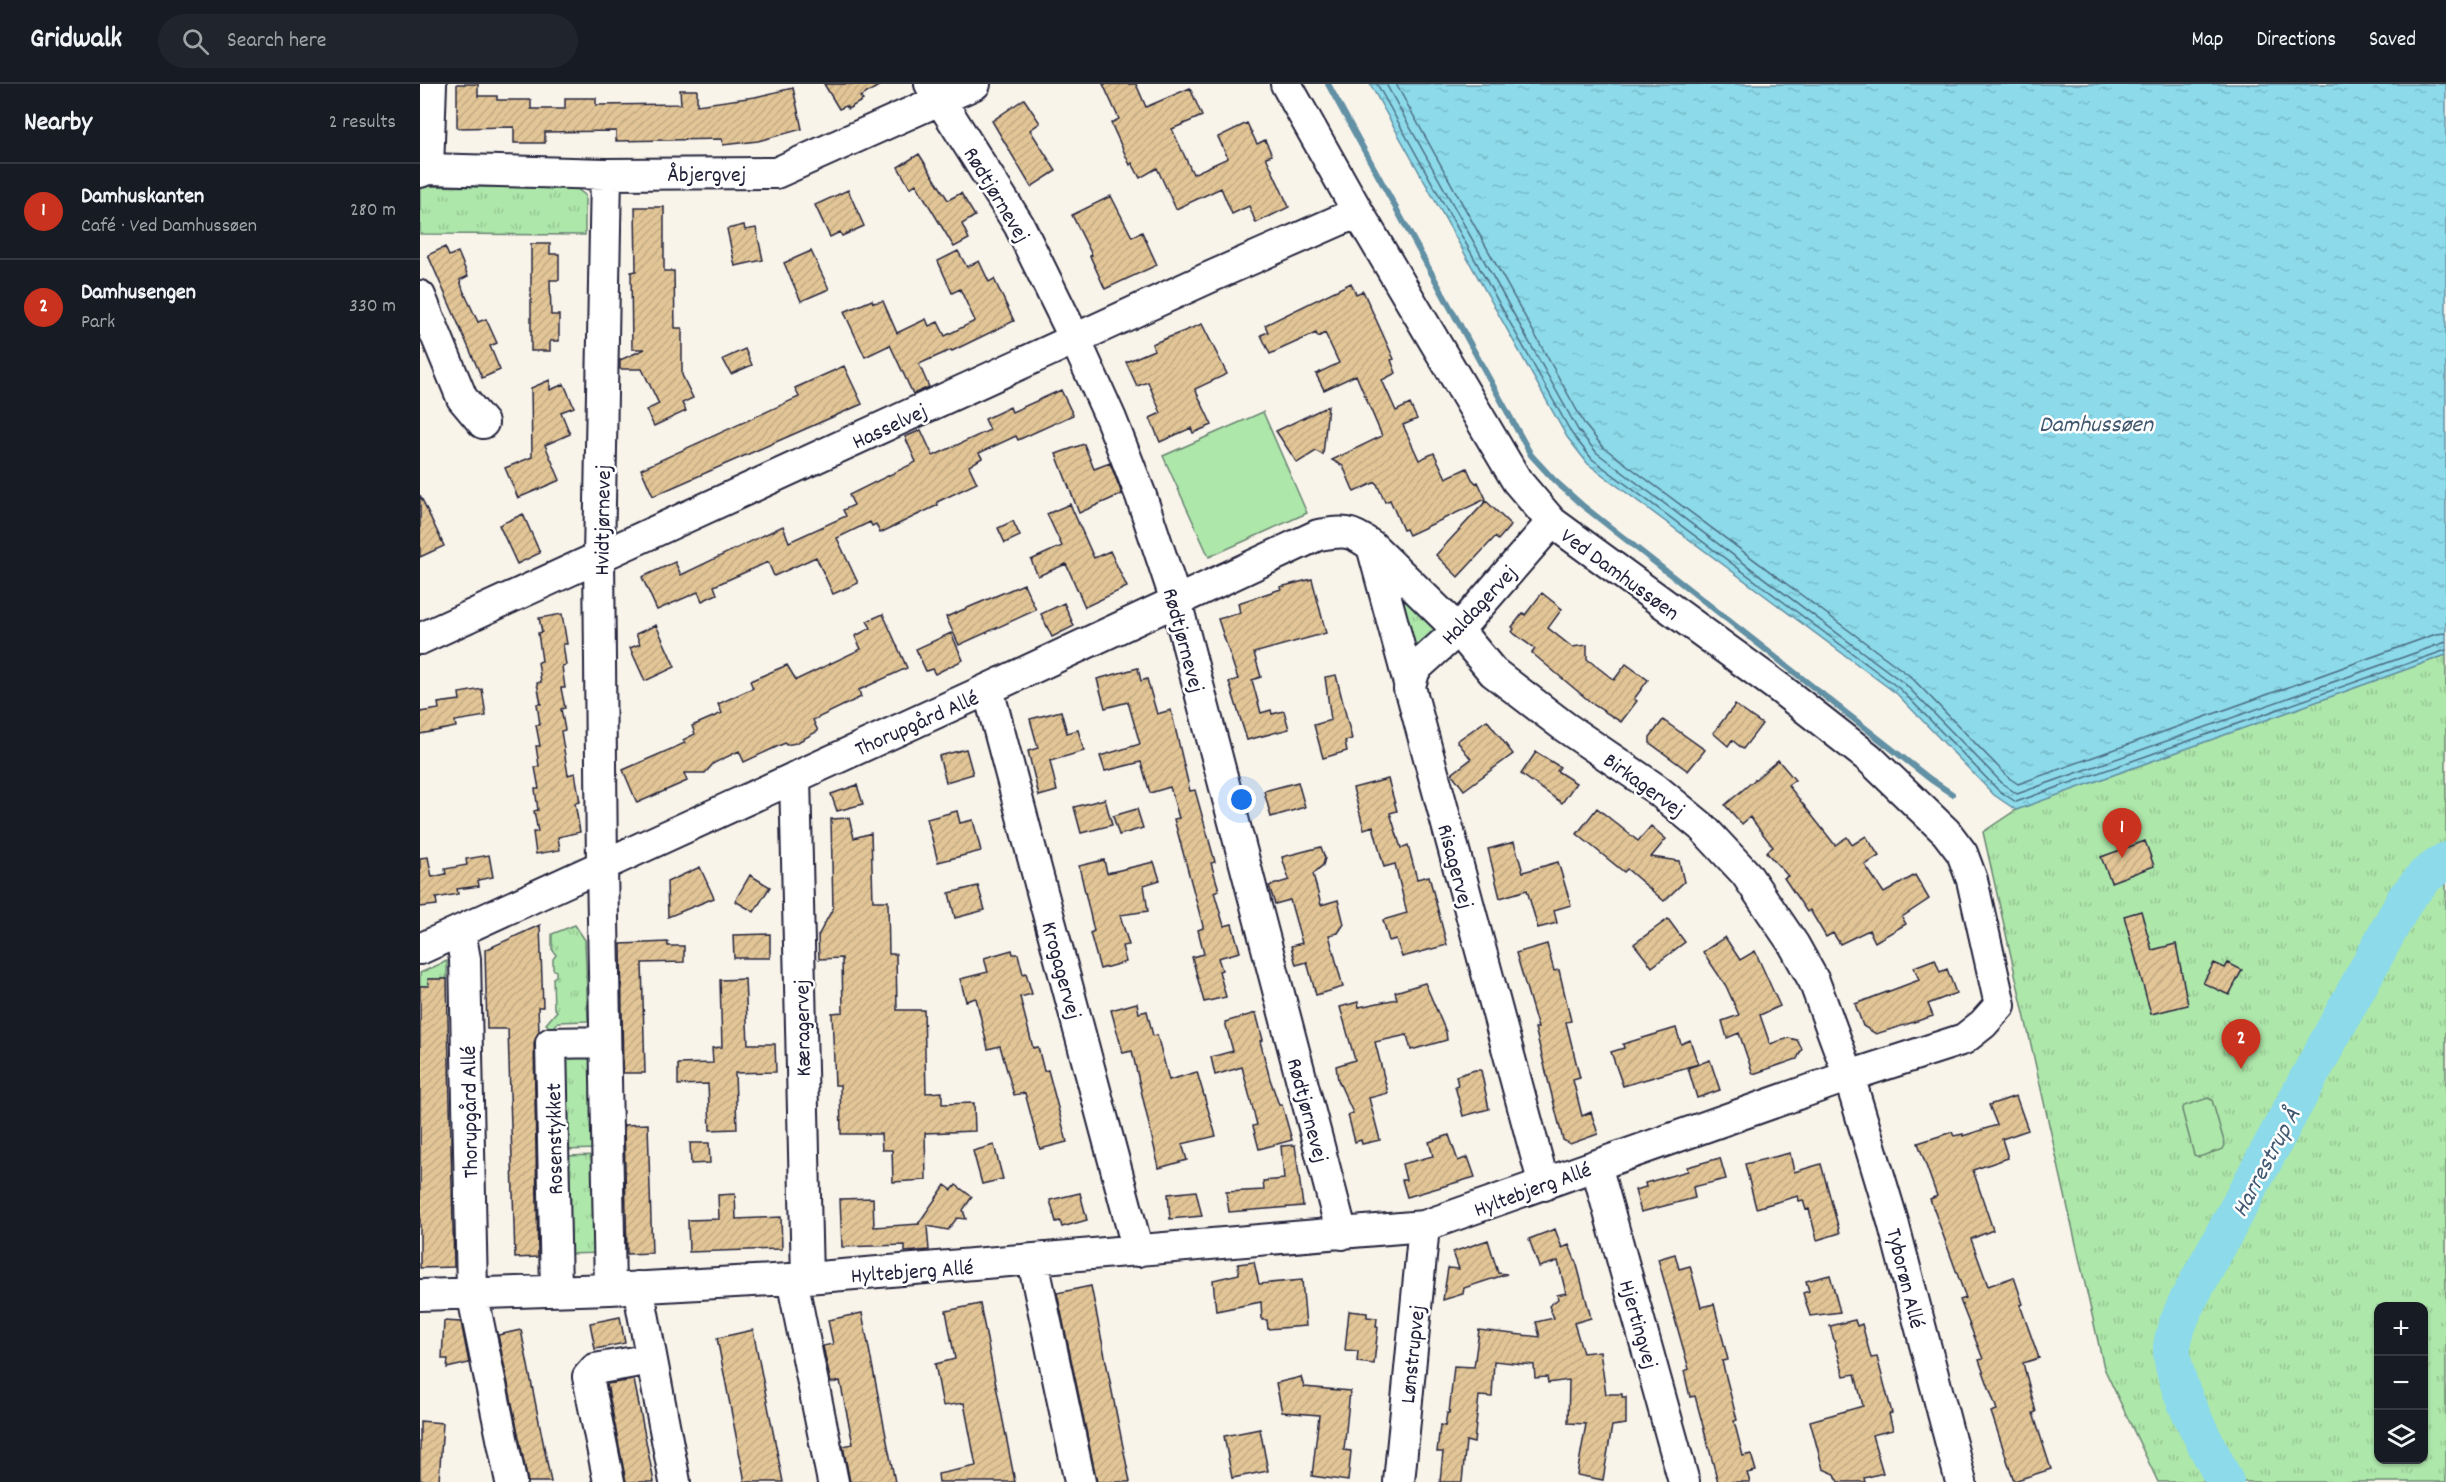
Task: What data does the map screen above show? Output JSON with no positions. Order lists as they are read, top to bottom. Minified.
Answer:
{"streets":{"street":["Åbjergvej","Rødtjørnevej","Hasselvej","Hvidtjørnevej","Ved Damhussøen","Haldagervej","Thorupgård Allé","Birkagervej","Risagervej","Krogagervej","Kæragervej","Rosenstykket","Hyltebjerg Allé","Tyborøn Allé","Hjertingvej","Lønstrupvej"]},"crossings":[["Åbjergvej","Rødtjørnevej"],["Åbjergvej","Hvidtjørnevej"],["Rødtjørnevej","Hasselvej"],["Rødtjørnevej","Thorupgård Allé"],["Rødtjørnevej","Hyltebjerg Allé"],["Hasselvej","Hvidtjørnevej"],["Hasselvej","Ved Damhussøen"],["Hvidtjørnevej","Thorupgård Allé"],["Ved Damhussøen","Haldagervej"],["Ved Damhussøen","Hyltebjerg Allé"],["Haldagervej","Birkagervej"],["Haldagervej","Risagervej"],["Thorupgård Allé","Birkagervej"],["Thorupgård Allé","Risagervej"],["Thorupgård Allé","Krogagervej"],["Thorupgård Allé","Kæragervej"],["Thorupgård Allé","Hyltebjerg Allé"],["Birkagervej","Risagervej"],["Birkagervej","Hyltebjerg Allé"],["Birkagervej","Tyborøn Allé"],["Risagervej","Hyltebjerg Allé"],["Krogagervej","Hyltebjerg Allé"],["Kæragervej","Hyltebjerg Allé"],["Rosenstykket","Hyltebjerg Allé"],["Hyltebjerg Allé","Tyborøn Allé"],["Hyltebjerg Allé","Hjertingvej"],["Hyltebjerg Allé","Lønstrupvej"]],"water":["Damhussøen","Harrestrup Å"],"page":{"header":"Gridwalk","search":"Search here","nav":["Map","Directions","Saved"],"heading":["Nearby","2 results"],"list":[{"mark":"1","name":"Damhuskanten","note":"Café · Ved Damhussøen","value":"280 m"},{"mark":"2","name":"Damhusengen","note":"Park","value":"330 m"}],"pins":["1","2"],"map_buttons":["+","−"]}}
